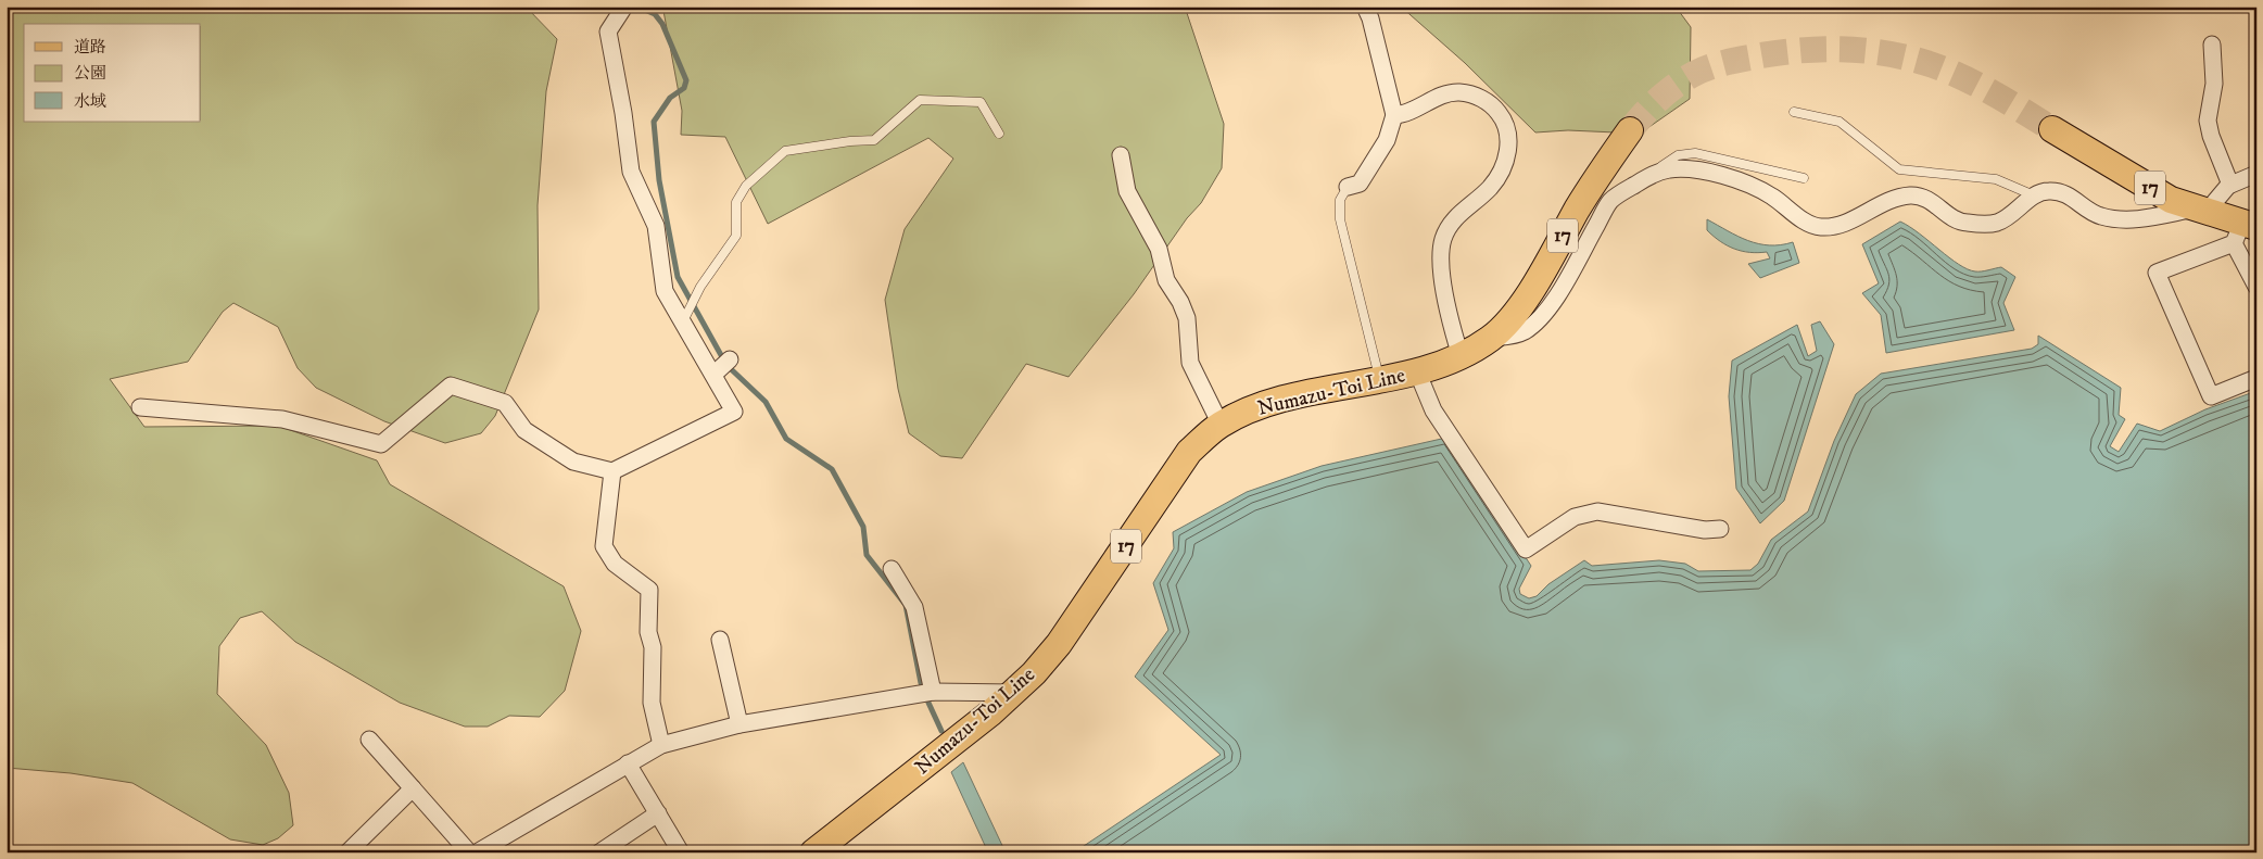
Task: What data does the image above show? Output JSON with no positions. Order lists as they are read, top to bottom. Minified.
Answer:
{"streets":{"main road":["17","Numazu-Toi Line"]},"legend":["道路","公園","水域"]}
